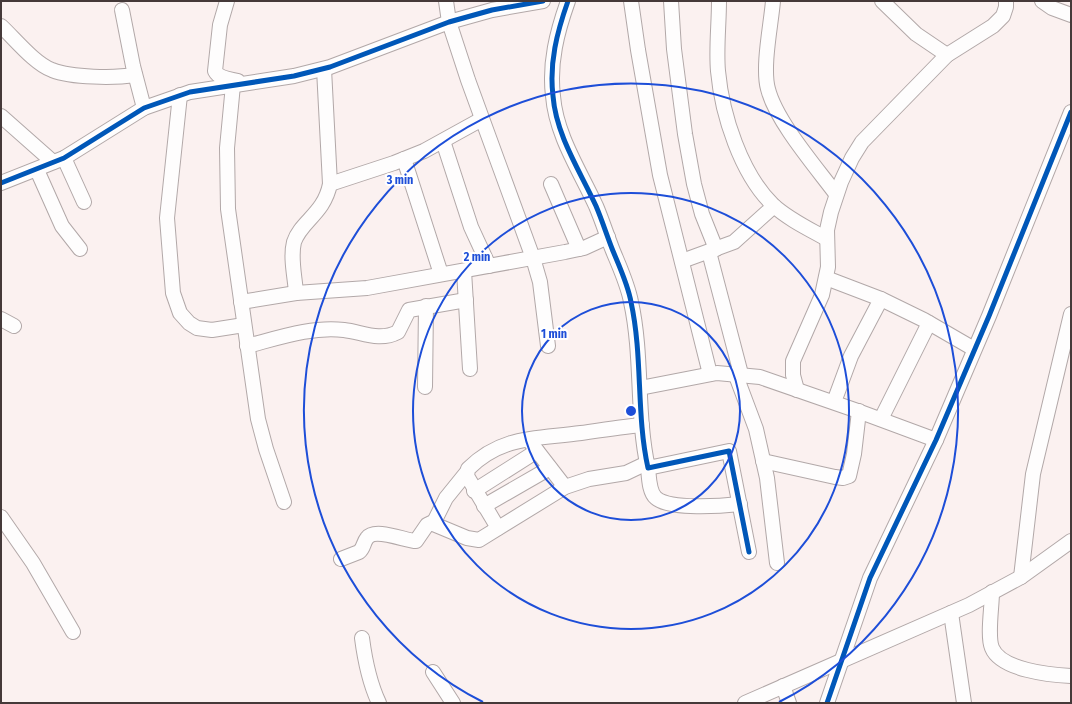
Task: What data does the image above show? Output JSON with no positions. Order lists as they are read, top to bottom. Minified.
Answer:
{"rings":["3 min","2 min","1 min"]}
